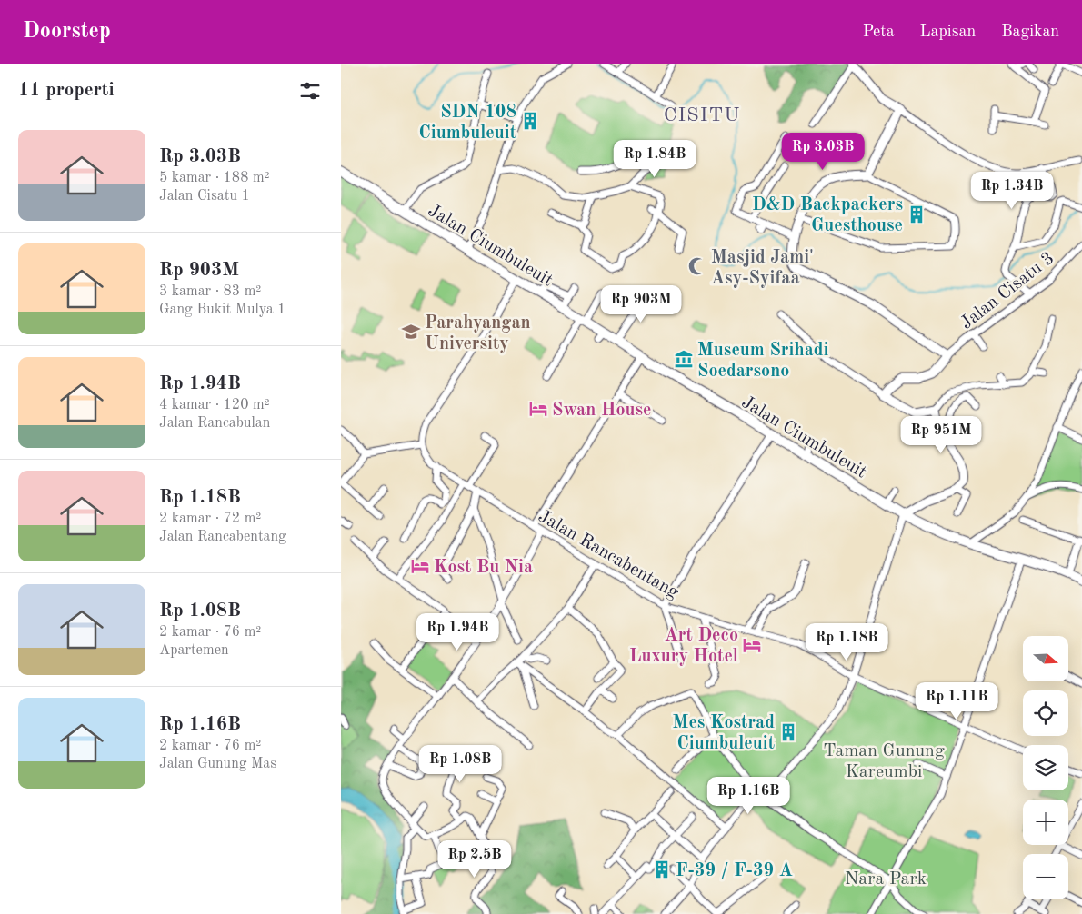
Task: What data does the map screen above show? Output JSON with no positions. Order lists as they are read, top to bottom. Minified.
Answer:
{"streets":{"main road":["Jalan Ciumbuleuit"],"street":["Jalan Cisatu 3","Jalan Rancabentang"]},"districts":["CISITU"],"parks":["Taman Gunung Kareumbi","Nara Park"],"places":{"building":["SDN 108 Ciumbuleuit","D&D Backpackers Guesthouse","Mes Kostrad Ciumbuleuit","F-39 / F-39 A"],"mosque":["Masjid Jami' Asy-Syifaa"],"school or university":["Parahyangan University"],"museum":["Museum Srihadi Soedarsono"],"hotel":["Swan House","Kost Bu Nia","Art Deco Luxury Hotel"]},"north":"right","page":{"header":"Doorstep","nav":["Peta","Lapisan","Bagikan"],"heading":"11 properti","list":[{"name":"Rp 3.03B","note":"5 kamar · 188 m² · Jalan Cisatu 1"},{"name":"Rp 903M","note":"3 kamar · 83 m² · Gang Bukit Mulya 1"},{"name":"Rp 1.94B","note":"4 kamar · 120 m² · Jalan Rancabulan"},{"name":"Rp 1.18B","note":"2 kamar · 72 m² · Jalan Rancabentang"},{"name":"Rp 1.08B","note":"2 kamar · 76 m² · Apartemen"},{"name":"Rp 1.16B","note":"2 kamar · 76 m² · Jalan Gunung Mas"}],"price":["Rp 3.03B","Rp 1.84B","Rp 1.34B","Rp 903M","Rp 951M","Rp 1.94B","Rp 1.18B","Rp 1.11B","Rp 1.08B","Rp 1.16B","Rp 2.5B"],"map_buttons":["+","−"]}}
